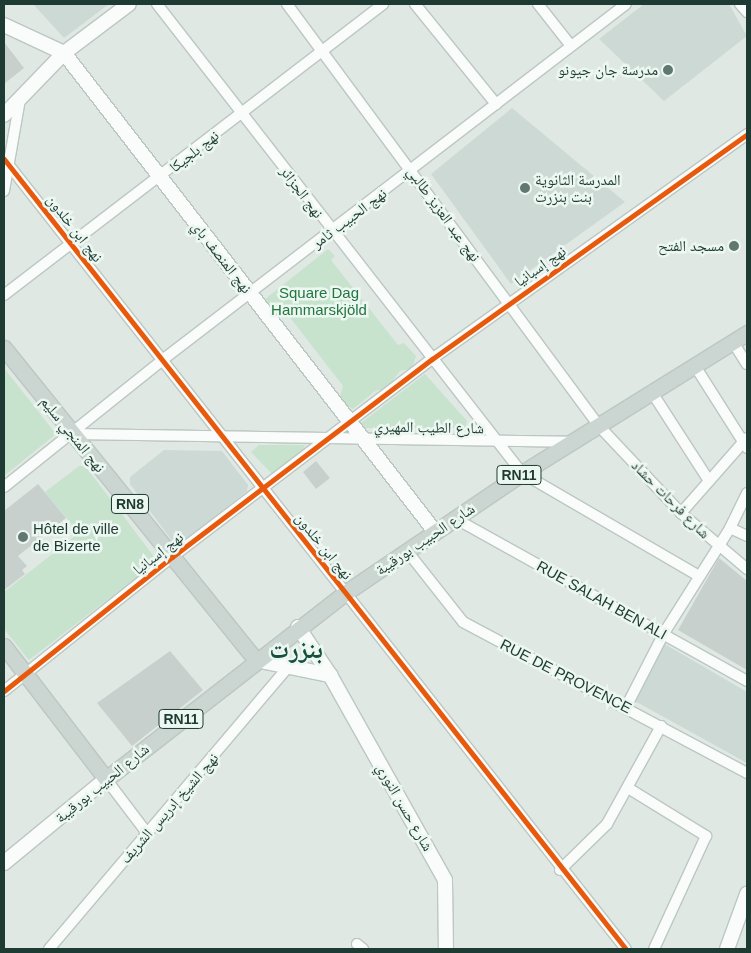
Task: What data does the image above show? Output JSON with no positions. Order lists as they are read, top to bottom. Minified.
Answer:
{"streets":{"main road":["نهج المنجي سليم","RN11","RN8","شارع الحبيب بورقيبة"],"street":["نهج بلجيكا","نهج الجزائر","نهج عبد العزيز طالبي","نهج الحبيب ثامر","نهج ابن خلدون","نهج المنصف باي","نهج إسبانيا","شارع الطيب المهيري","شارع فرحات حشاد","RUE SALAH BEN ALI","RUE DE PROVENCE","شارع حسن النوري","نهج الشيخ إدريس الشريف"]},"crossings":[["نهج بلجيكا","نهج الجزائر"],["نهج بلجيكا","نهج عبد العزيز طالبي"],["نهج بلجيكا","نهج ابن خلدون"],["نهج بلجيكا","نهج المنصف باي"],["نهج الجزائر","نهج الحبيب ثامر"],["نهج الجزائر","نهج إسبانيا"],["نهج الجزائر","شارع الطيب المهيري"],["نهج الجزائر","شارع الحبيب بورقيبة"],["نهج عبد العزيز طالبي","نهج الحبيب ثامر"],["نهج عبد العزيز طالبي","نهج إسبانيا"],["نهج عبد العزيز طالبي","شارع فرحات حشاد"],["نهج عبد العزيز طالبي","شارع الحبيب بورقيبة"],["نهج الحبيب ثامر","نهج ابن خلدون"],["نهج الحبيب ثامر","نهج المنصف باي"],["نهج الحبيب ثامر","شارع الطيب المهيري"],["نهج الحبيب ثامر","نهج المنجي سليم"],["نهج ابن خلدون","نهج إسبانيا"],["نهج ابن خلدون","شارع الطيب المهيري"],["نهج ابن خلدون","شارع الحبيب بورقيبة"],["نهج المنصف باي","نهج إسبانيا"],["نهج المنصف باي","شارع الطيب المهيري"],["نهج المنصف باي","شارع الحبيب بورقيبة"],["نهج إسبانيا","شارع الطيب المهيري"],["نهج إسبانيا","نهج المنجي سليم"],["شارع الطيب المهيري","نهج المنجي سليم"],["شارع الطيب المهيري","شارع الحبيب بورقيبة"],["نهج المنجي سليم","شارع الحبيب بورقيبة"],["شارع فرحات حشاد","شارع الحبيب بورقيبة"],["شارع الحبيب بورقيبة","RUE SALAH BEN ALI"],["شارع الحبيب بورقيبة","RUE DE PROVENCE"],["شارع الحبيب بورقيبة","شارع حسن النوري"]],"districts":["بنزرت"],"parks":["Square Dag Hammarskjöld"],"places":["مدرسة جان جيونو","المدرسة الثانوية بنت بنزرت","مسجد الفتح","Hôtel de ville de Bizerte"]}
